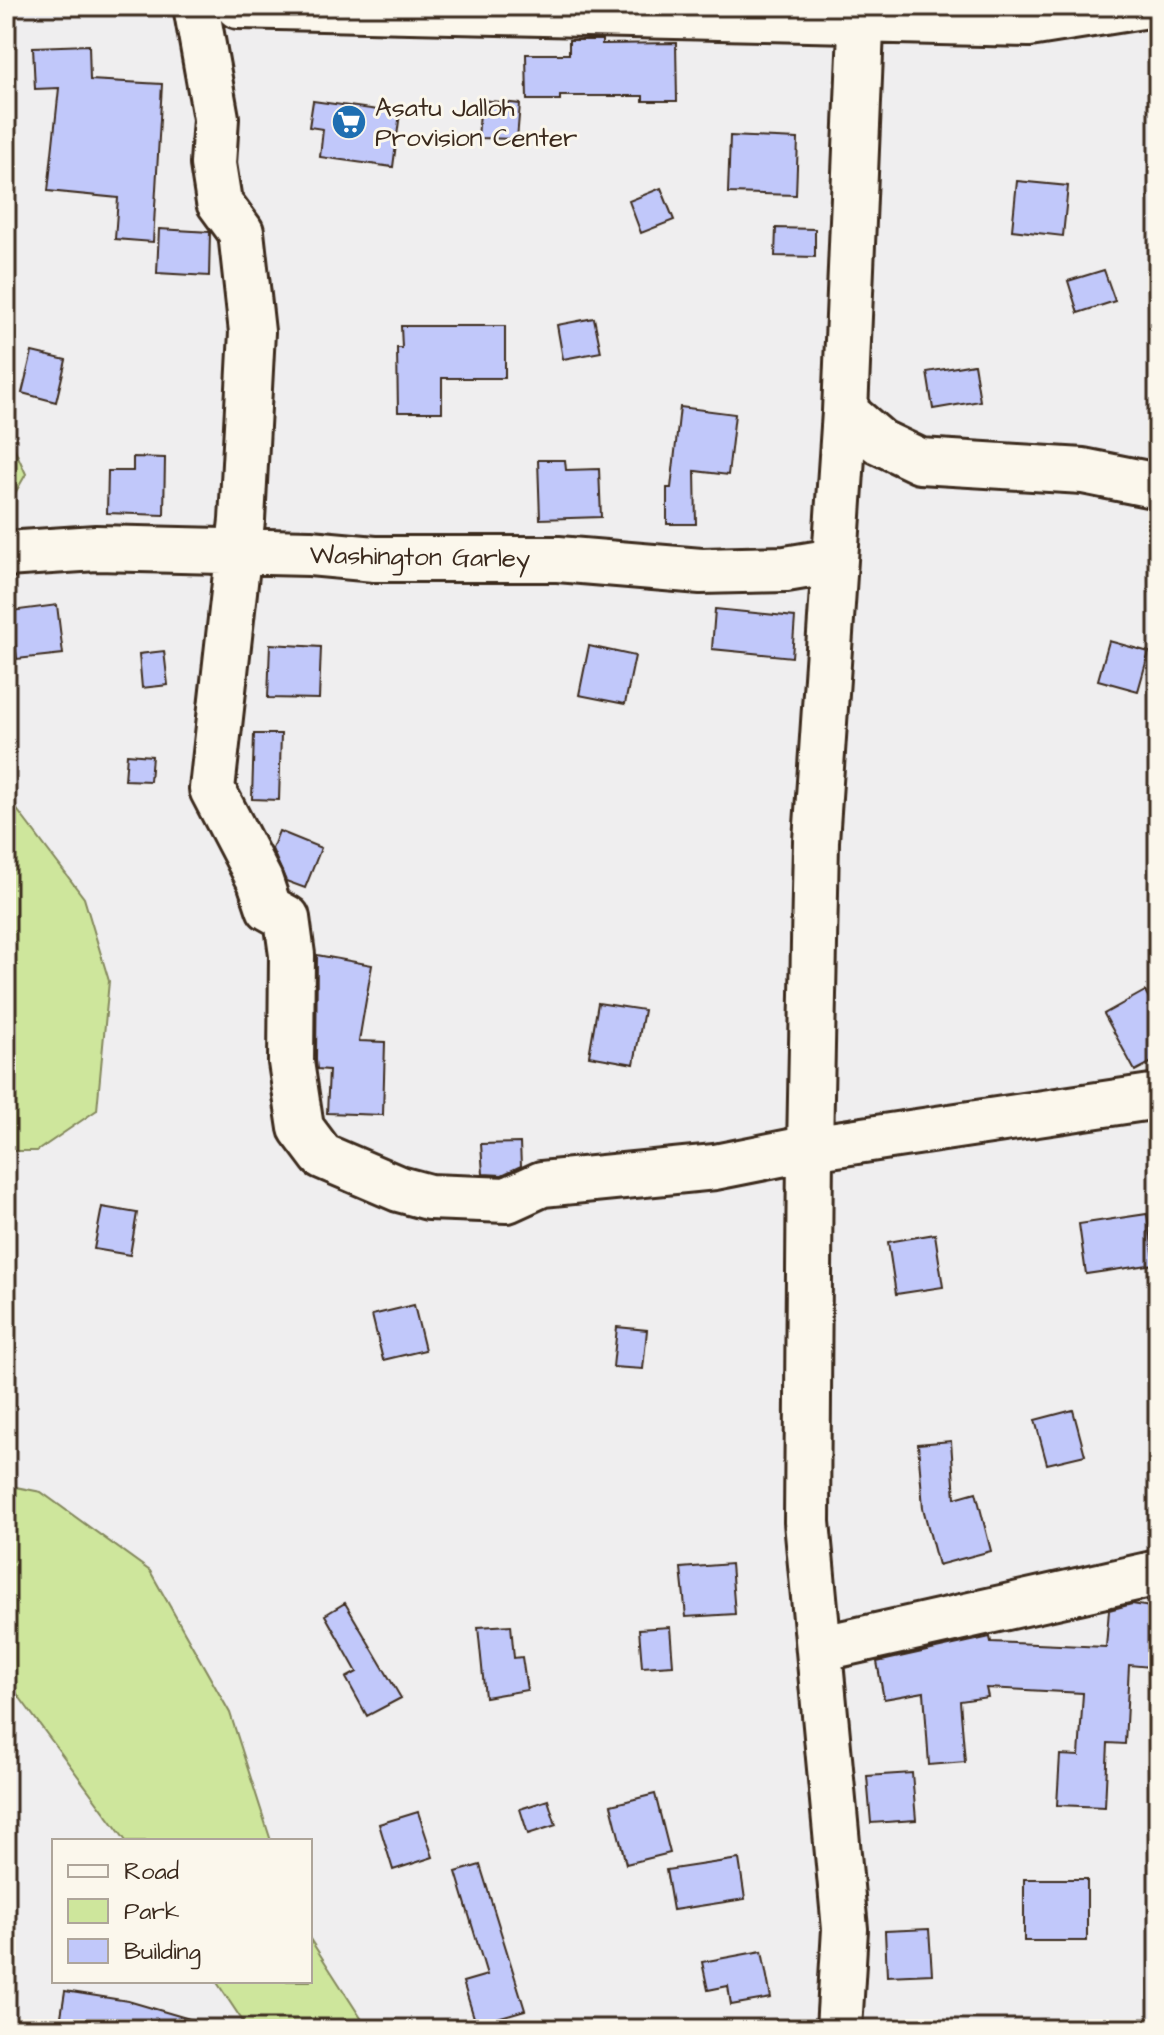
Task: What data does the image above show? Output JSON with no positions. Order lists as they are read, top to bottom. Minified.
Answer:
{"streets":{"street":["Washington Garley"]},"places":{"supermarket":["Asatu Jalloh Provision Center"]},"legend":["Road","Park","Building"]}
